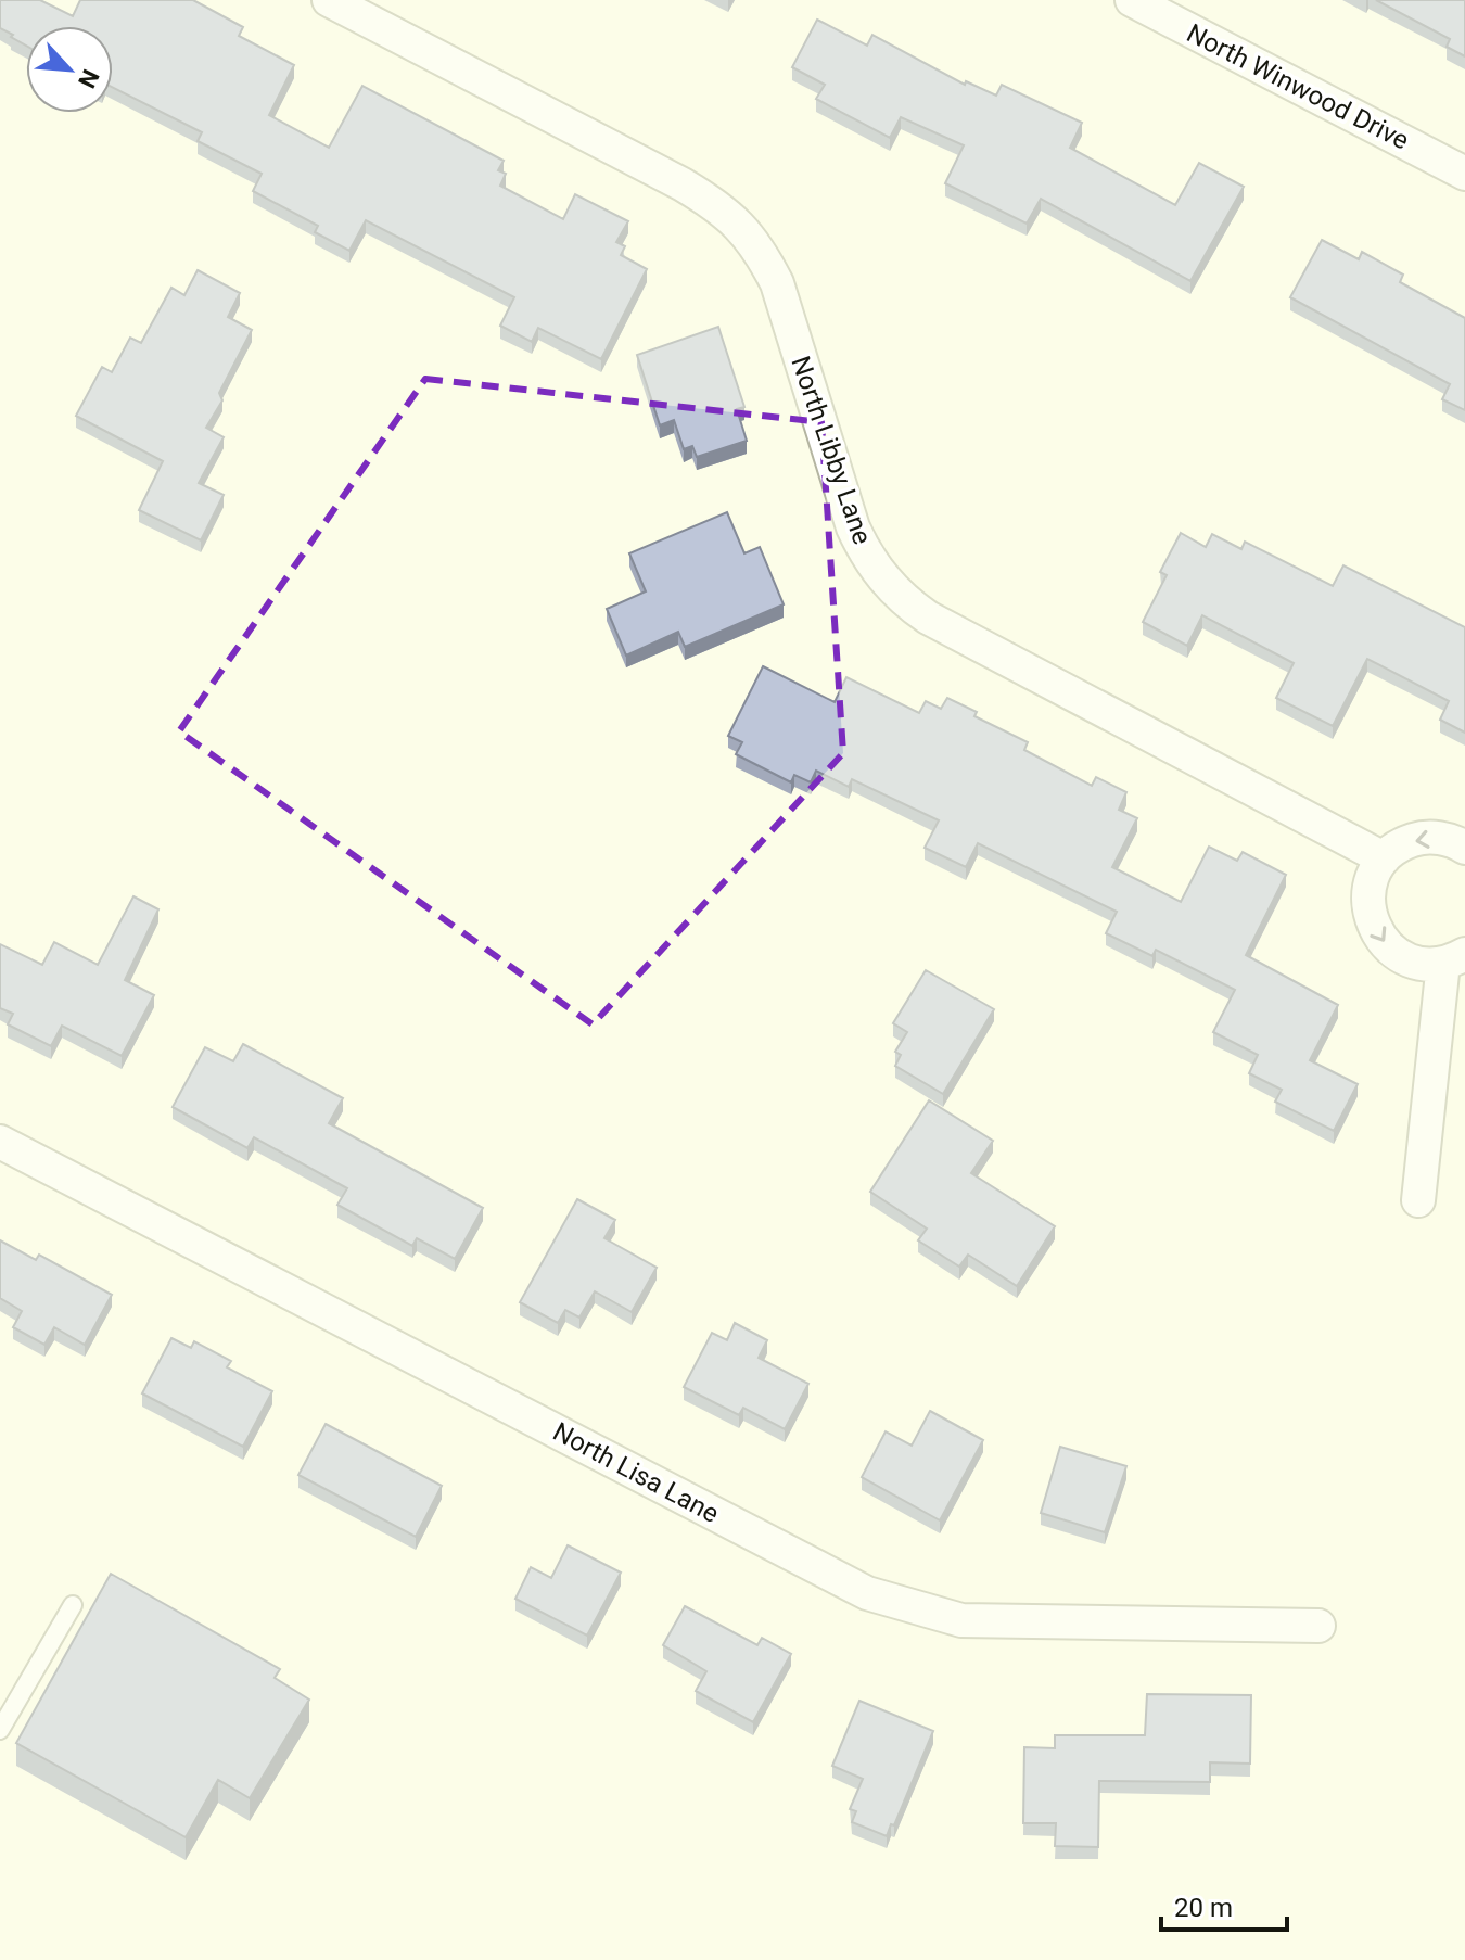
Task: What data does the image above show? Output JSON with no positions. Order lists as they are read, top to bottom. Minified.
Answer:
{"streets":{"street":["North Winwood Drive","North Libby Lane","North Lisa Lane"]},"scale_bar":"20 m","north":"bottom right"}
